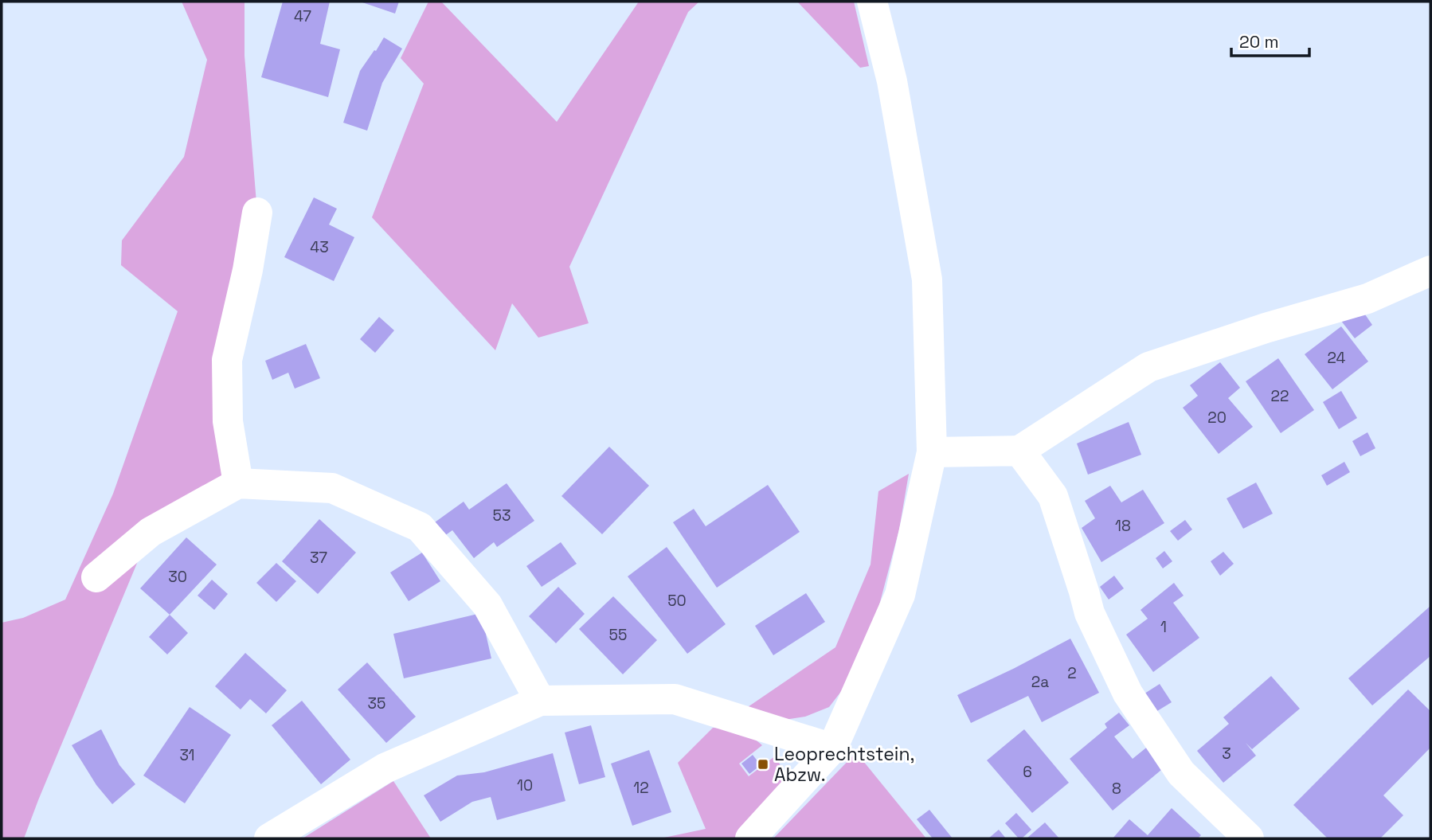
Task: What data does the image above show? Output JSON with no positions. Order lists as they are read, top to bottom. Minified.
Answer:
{"places":{"transit":["Leoprechtstein, Abzw."]},"house_numbers":["47","43","24","22","20","53","18","37","30","50","1","55","2","2a","35","3","31","6","10","12","8"],"scale_bar":"20 m"}
